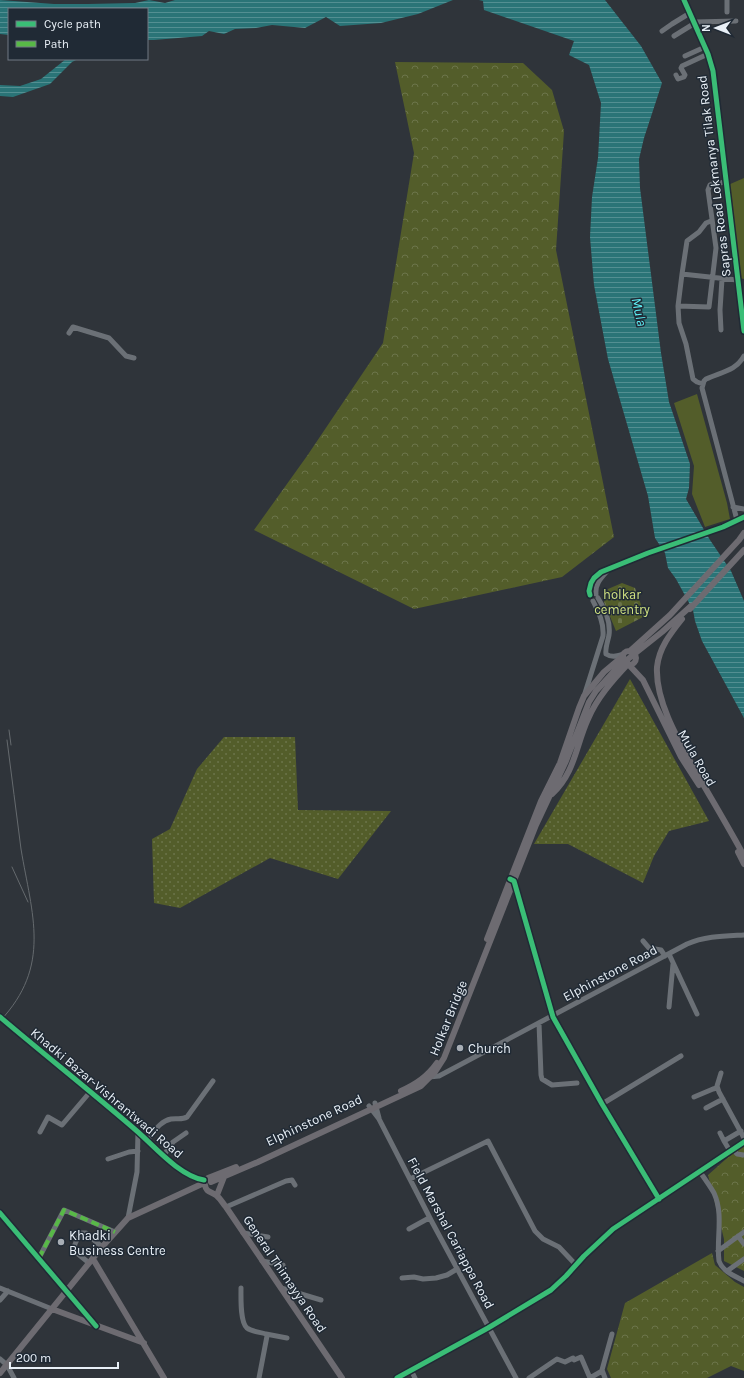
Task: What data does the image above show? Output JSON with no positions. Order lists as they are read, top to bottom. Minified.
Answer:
{"streets":{"main road":["Mula Road","Elphinstone Road","General Thimayya Road"],"street":["Sapras Road Lokmanya Tilak Road","Khadki Bazar-Vishrantwadi Road","Field Marshal Cariappa Road"]},"crossings":[["Elphinstone Road","Khadki Bazar-Vishrantwadi Road"],["Elphinstone Road","Field Marshal Cariappa Road"],["Elphinstone Road","General Thimayya Road"],["Khadki Bazar-Vishrantwadi Road","General Thimayya Road"]],"water":["Mula"],"parks":["holkar cementry"],"places":["Church","Khadki Business Centre"],"legend":["Cycle path","Path"],"scale_bar":"200 m","north":"left"}
